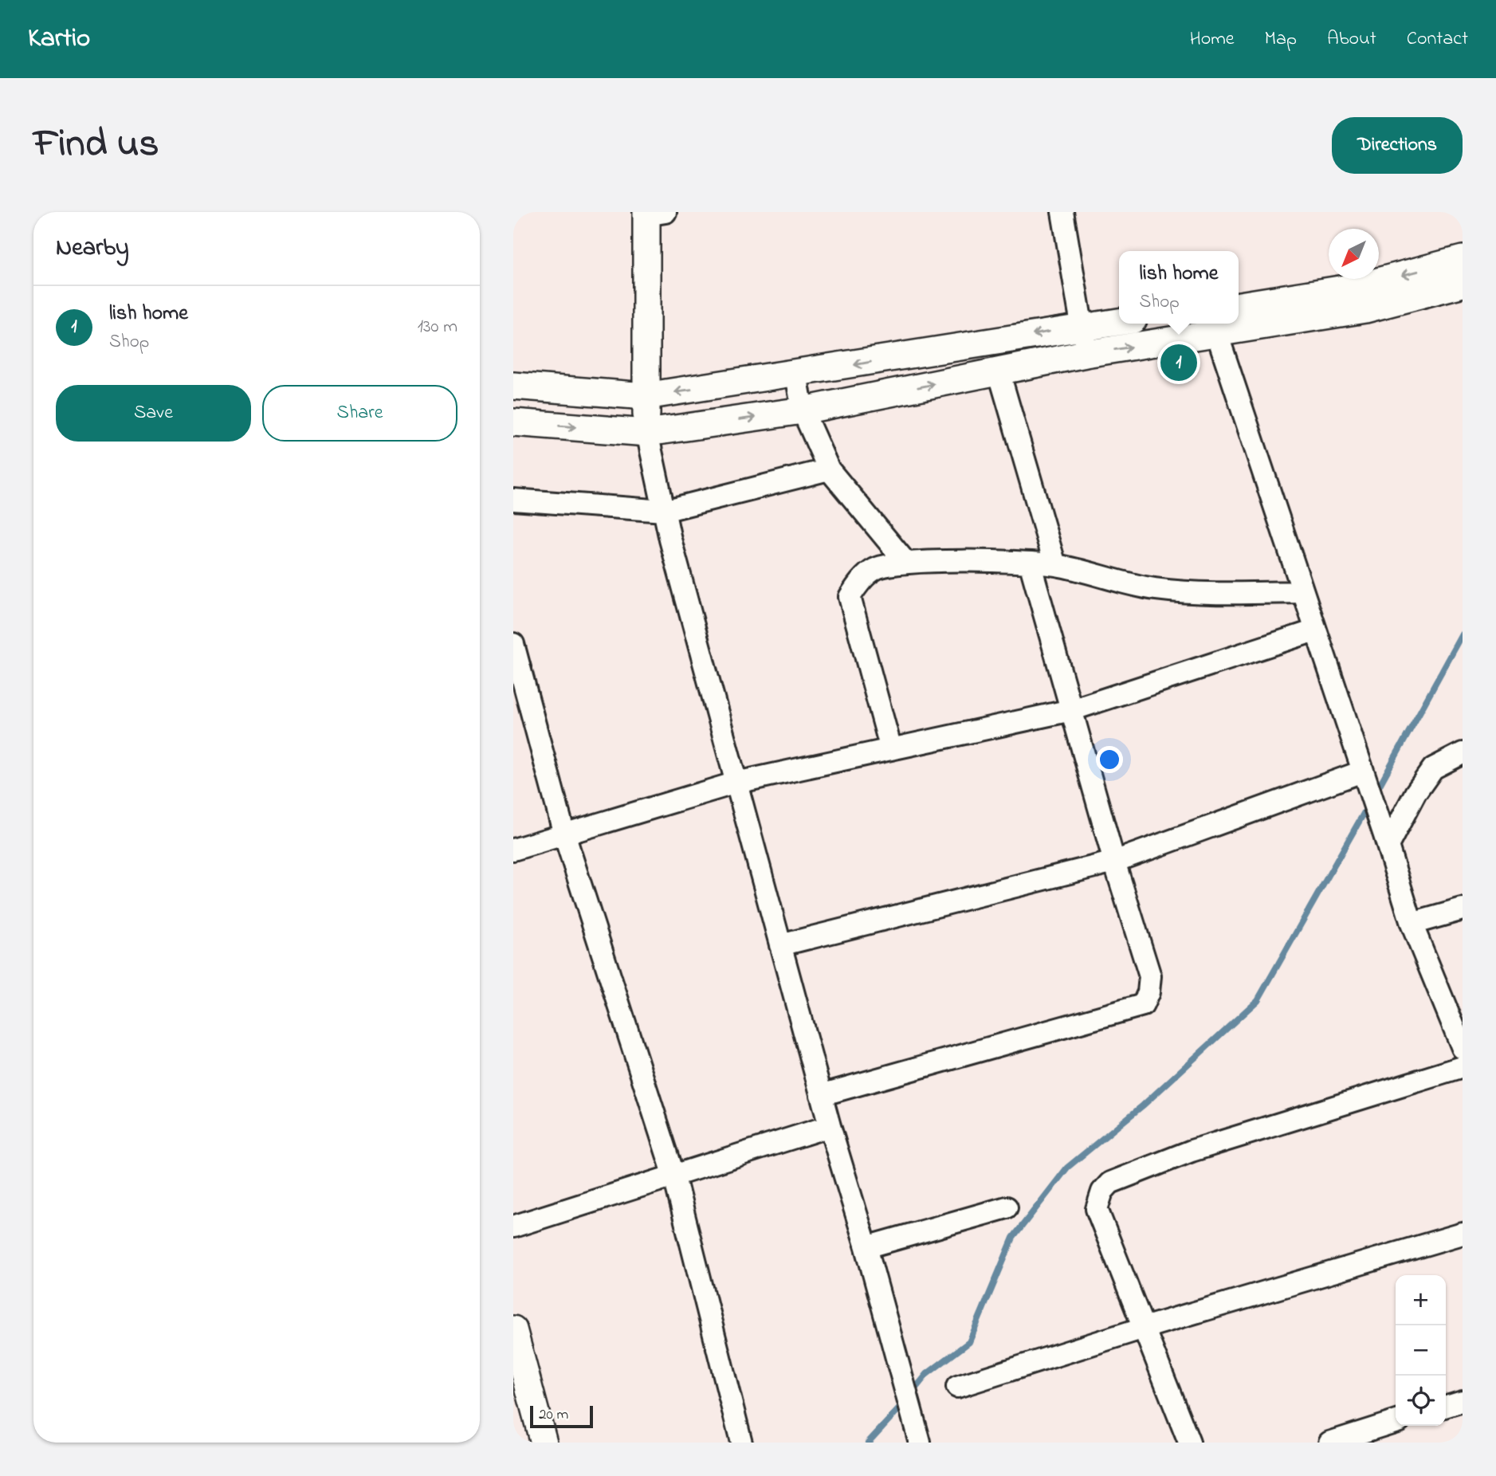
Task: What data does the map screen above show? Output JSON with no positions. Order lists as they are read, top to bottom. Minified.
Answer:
{"scale_bar":"20 m","north":"bottom left","page":{"header":"Kartio","nav":["Home","Map","About","Contact"],"title":"Find us","buttons":["Directions",["Save","Share"]],"heading":"Nearby","popup":["lish home","Shop"],"list":[{"mark":"1","name":"lish home","note":"Shop","value":"130 m"}],"pins":"1","map_buttons":["+","−"],"scale":"20 m"}}
